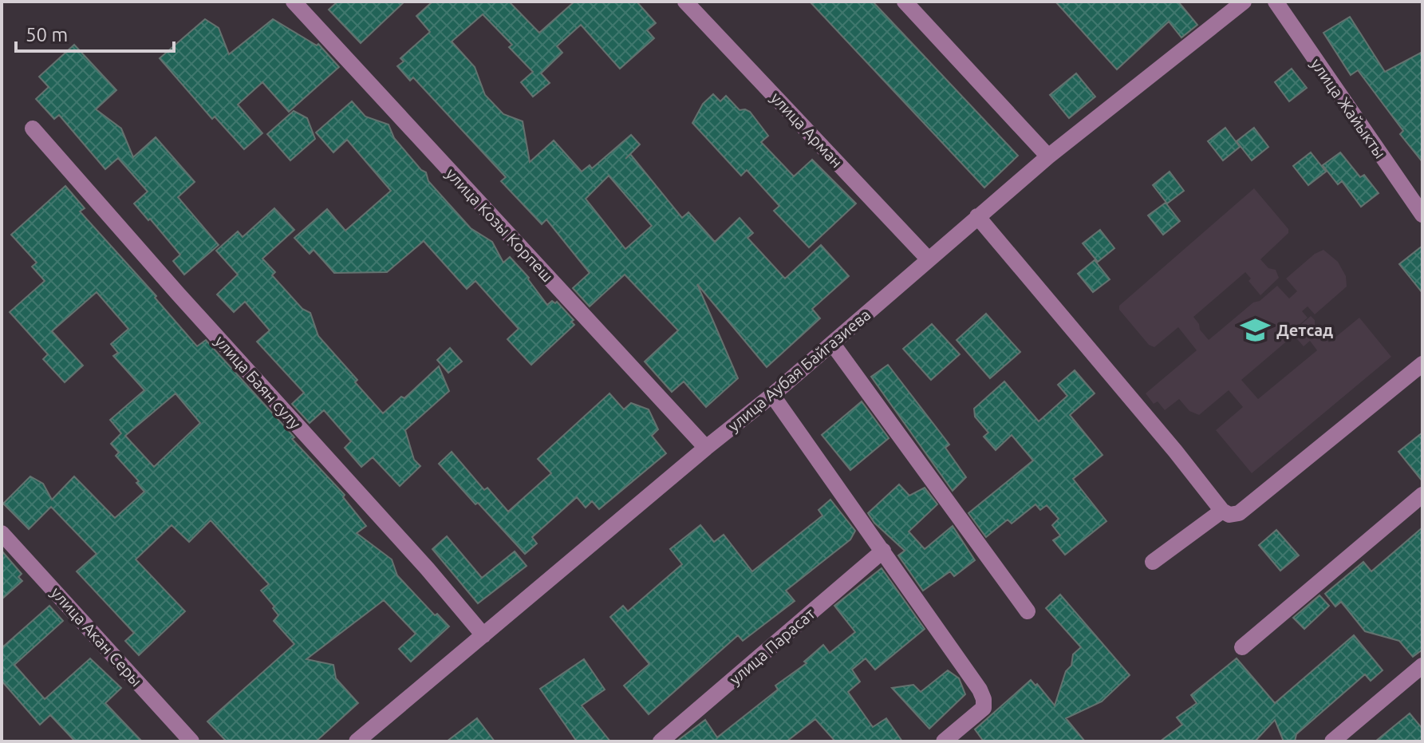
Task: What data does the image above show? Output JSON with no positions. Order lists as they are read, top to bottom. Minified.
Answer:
{"streets":{"street":["улица Жайыкты","улица Арман","улица Козы Корпеш","улица Аубая Байгазиева","улица Баян сулу","улица Акан Серы","улица Парасат"]},"crossings":[["улица Арман","улица Аубая Байгазиева"],["улица Козы Корпеш","улица Аубая Байгазиева"],["улица Аубая Байгазиева","улица Баян сулу"]],"places":{"school or university":["Детсад"]},"scale_bar":"50 m"}
